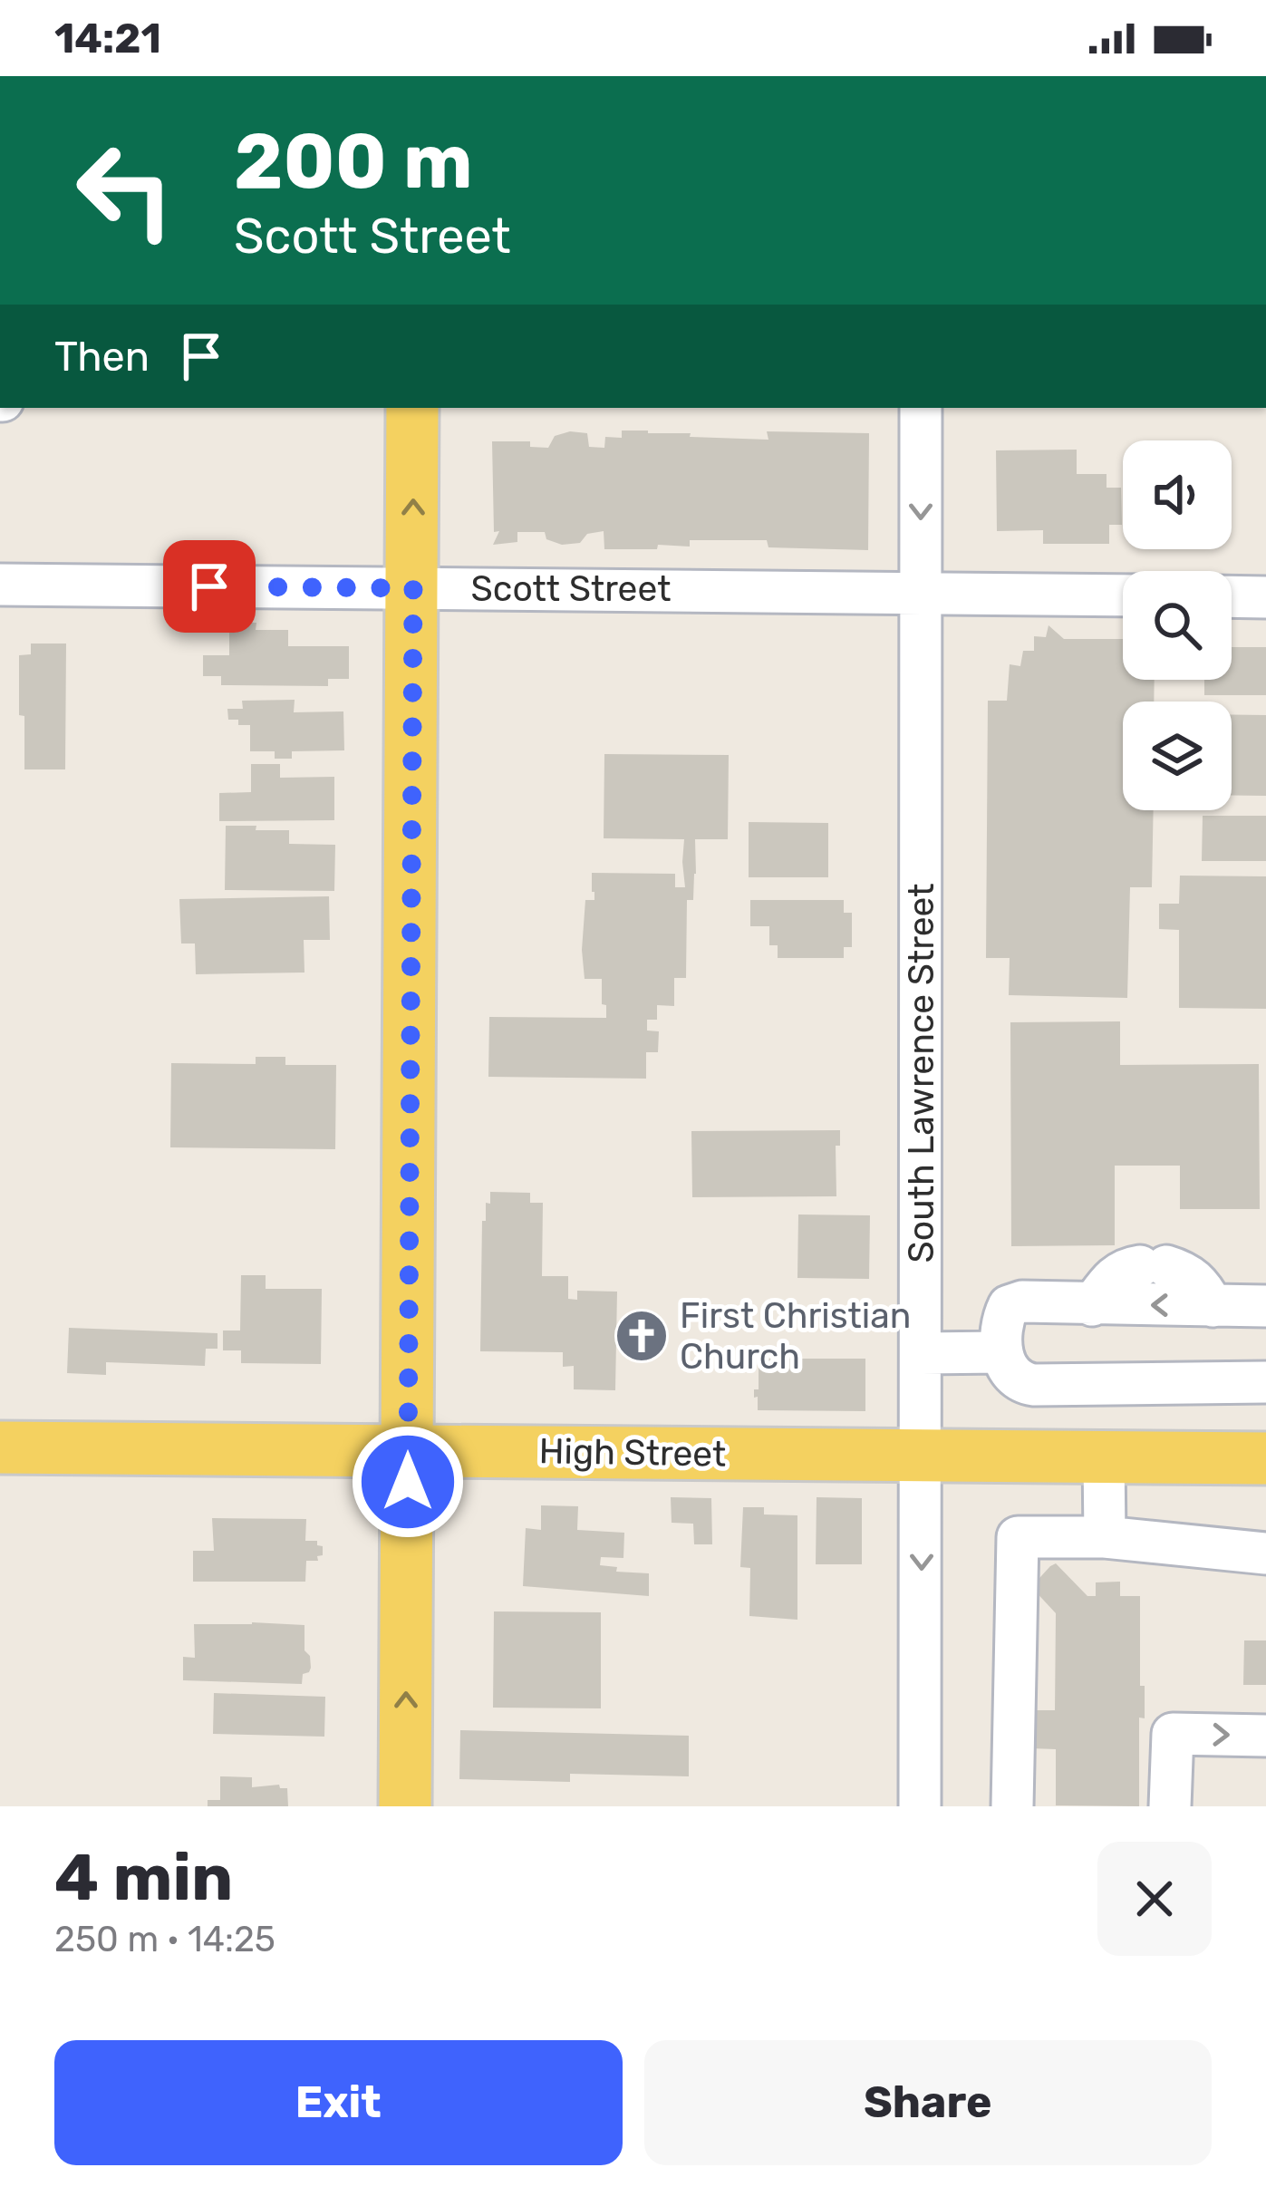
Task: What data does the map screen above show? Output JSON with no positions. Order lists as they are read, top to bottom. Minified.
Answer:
{"streets":{"main road":["High Street"],"street":["Scott Street","South Lawrence Street"]},"crossings":[["Scott Street","South Lawrence Street"],["South Lawrence Street","High Street"]],"one_way":["South Lawrence Street"],"places":{"church":["First Christian Church"]},"page":{"status":"14:21","turn":["200 m","Scott Street"],"then":"Then","heading":["4 min","250 m · 14:25"],"buttons":["Exit","Share"]}}
